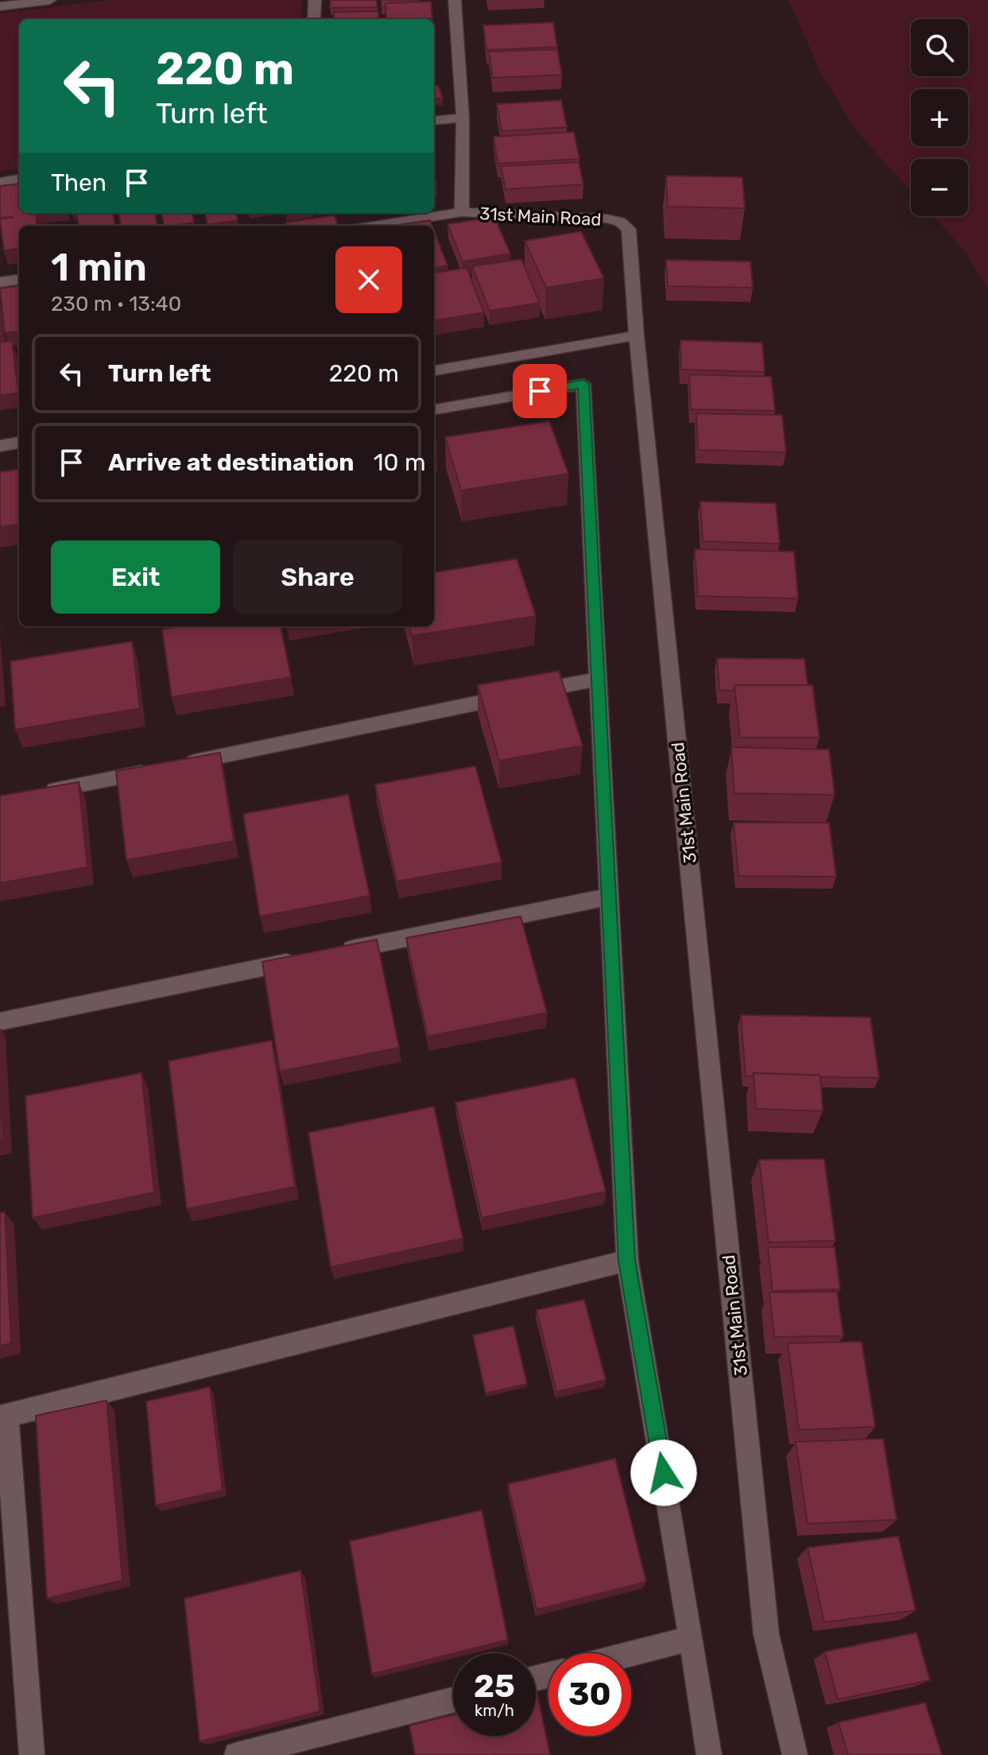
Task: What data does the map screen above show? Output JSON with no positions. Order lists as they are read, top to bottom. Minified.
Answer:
{"streets":{"street":["31st Main Road"]},"page":{"map_buttons":["+","−"],"turn":["220 m","Turn left"],"then":"Then","heading":["1 min","230 m · 13:40"],"list":[{"name":"Turn left","value":"220 m"},{"name":"Arrive at destination","value":"10 m"}],"buttons":["Exit","Share"],"speed":"25 km/h","limit":"30"}}
